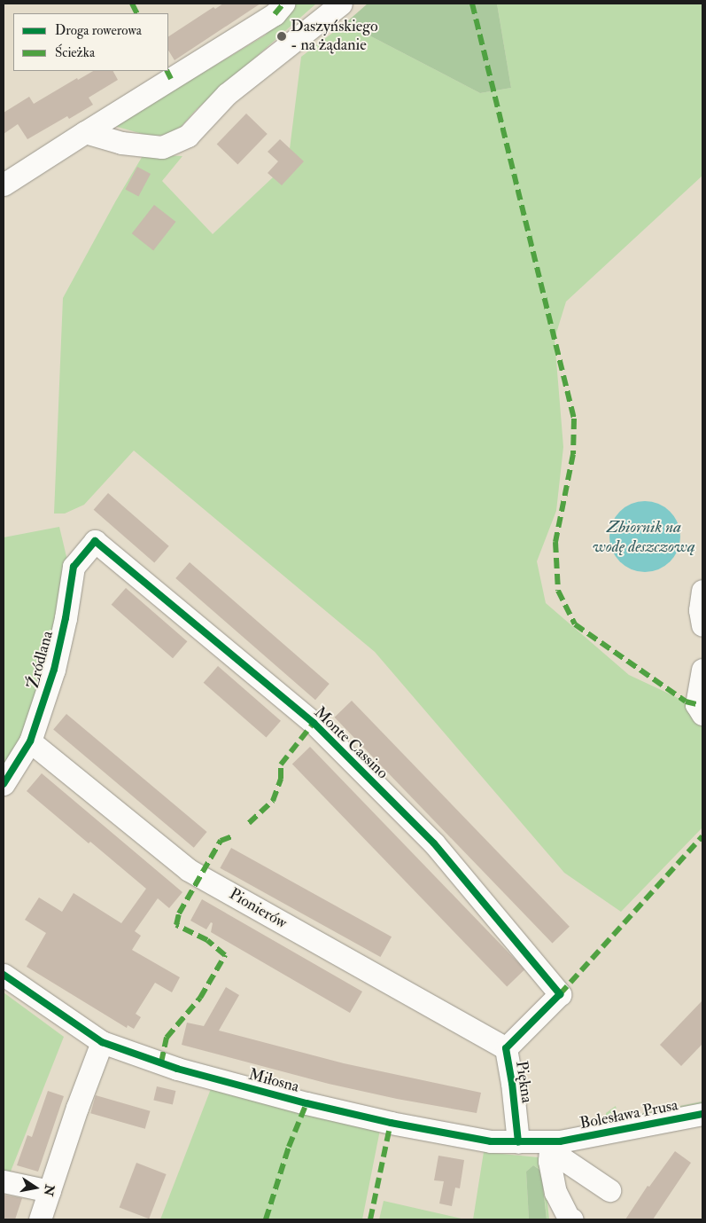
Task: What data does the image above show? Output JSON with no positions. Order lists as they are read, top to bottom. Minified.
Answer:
{"streets":{"street":["Źródlana","Monte Cassino","Pionierów","Miłosna","Piękna","Bolesława Prusa"]},"crossings":[["Źródlana","Monte Cassino"],["Źródlana","Pionierów"],["Monte Cassino","Piękna"],["Pionierów","Piękna"],["Miłosna","Piękna"],["Miłosna","Bolesława Prusa"]],"water":["Zbiornik na wodę deszczową"],"places":["Daszyńskiego - na żądanie"],"legend":["Droga rowerowa","Ścieżka"],"north":"right"}
